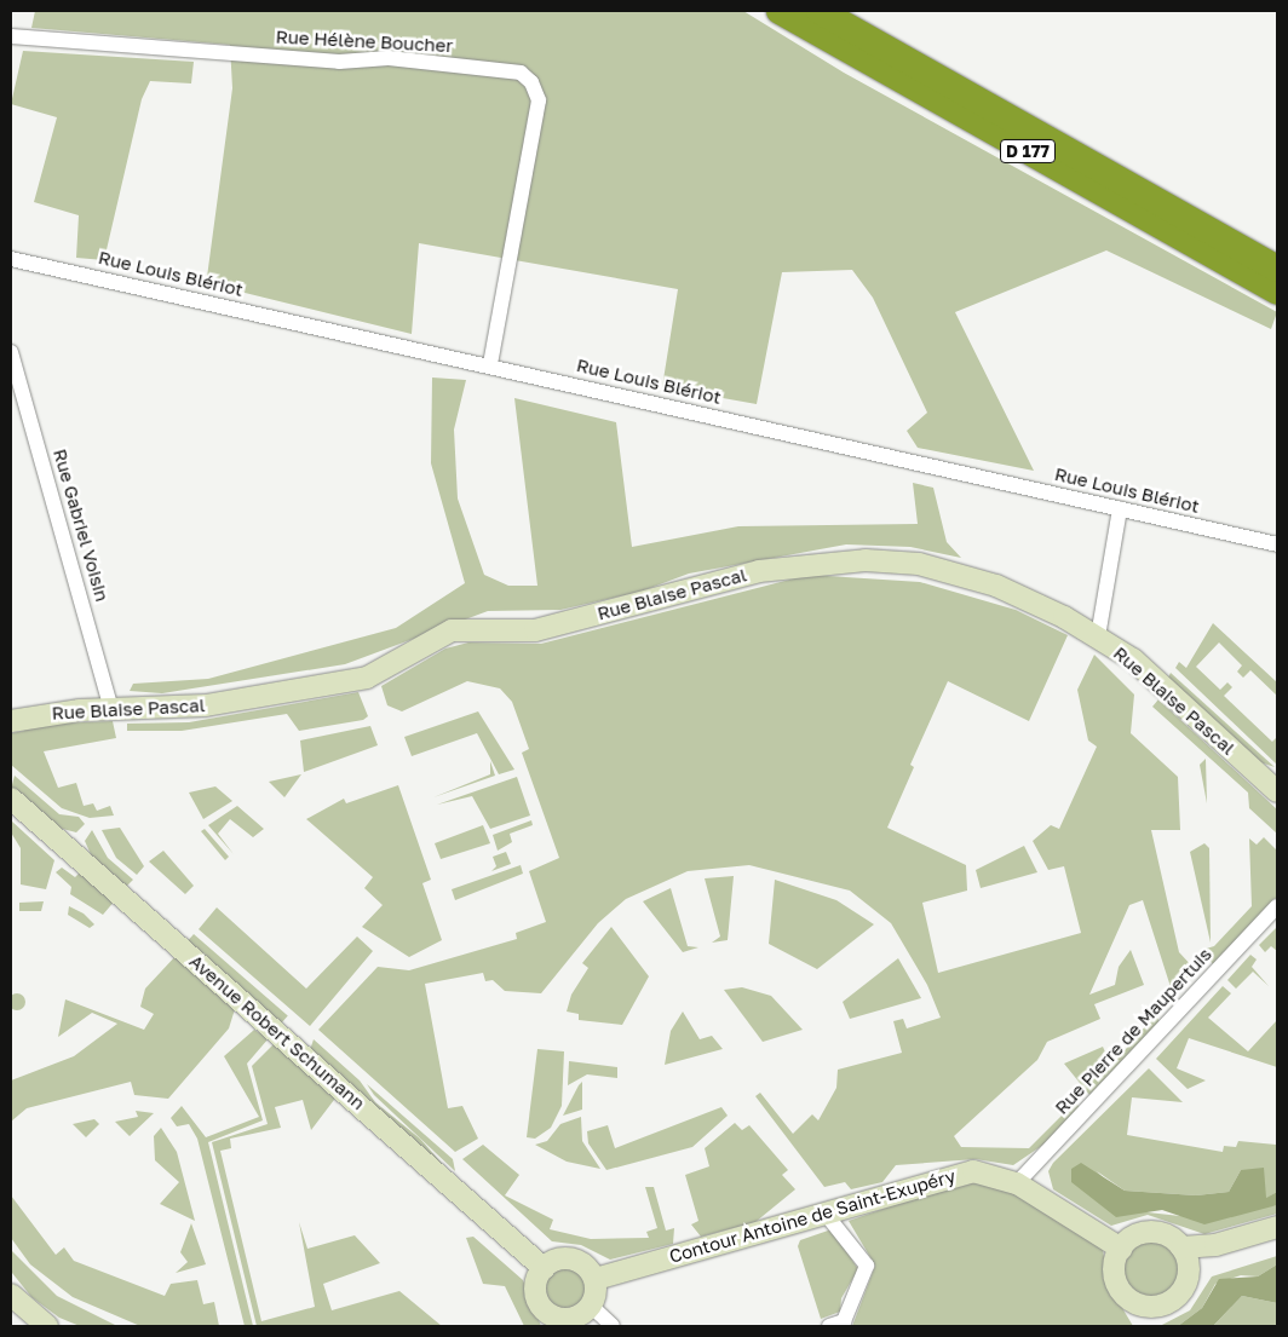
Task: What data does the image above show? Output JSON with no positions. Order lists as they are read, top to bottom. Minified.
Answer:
{"streets":{"highway":["D 177"],"street":["Rue Hélène Boucher","Rue Louis Blériot","Rue Gabriel Voisin","Rue Blaise Pascal","Rue Pierre de Maupertuis","Avenue Robert Schumann","Contour Antoine de Saint-Exupéry"]},"crossings":[["Rue Hélène Boucher","Rue Louis Blériot"],["Rue Gabriel Voisin","Rue Blaise Pascal"],["Rue Pierre de Maupertuis","Contour Antoine de Saint-Exupéry"],["Avenue Robert Schumann","Contour Antoine de Saint-Exupéry"]]}
